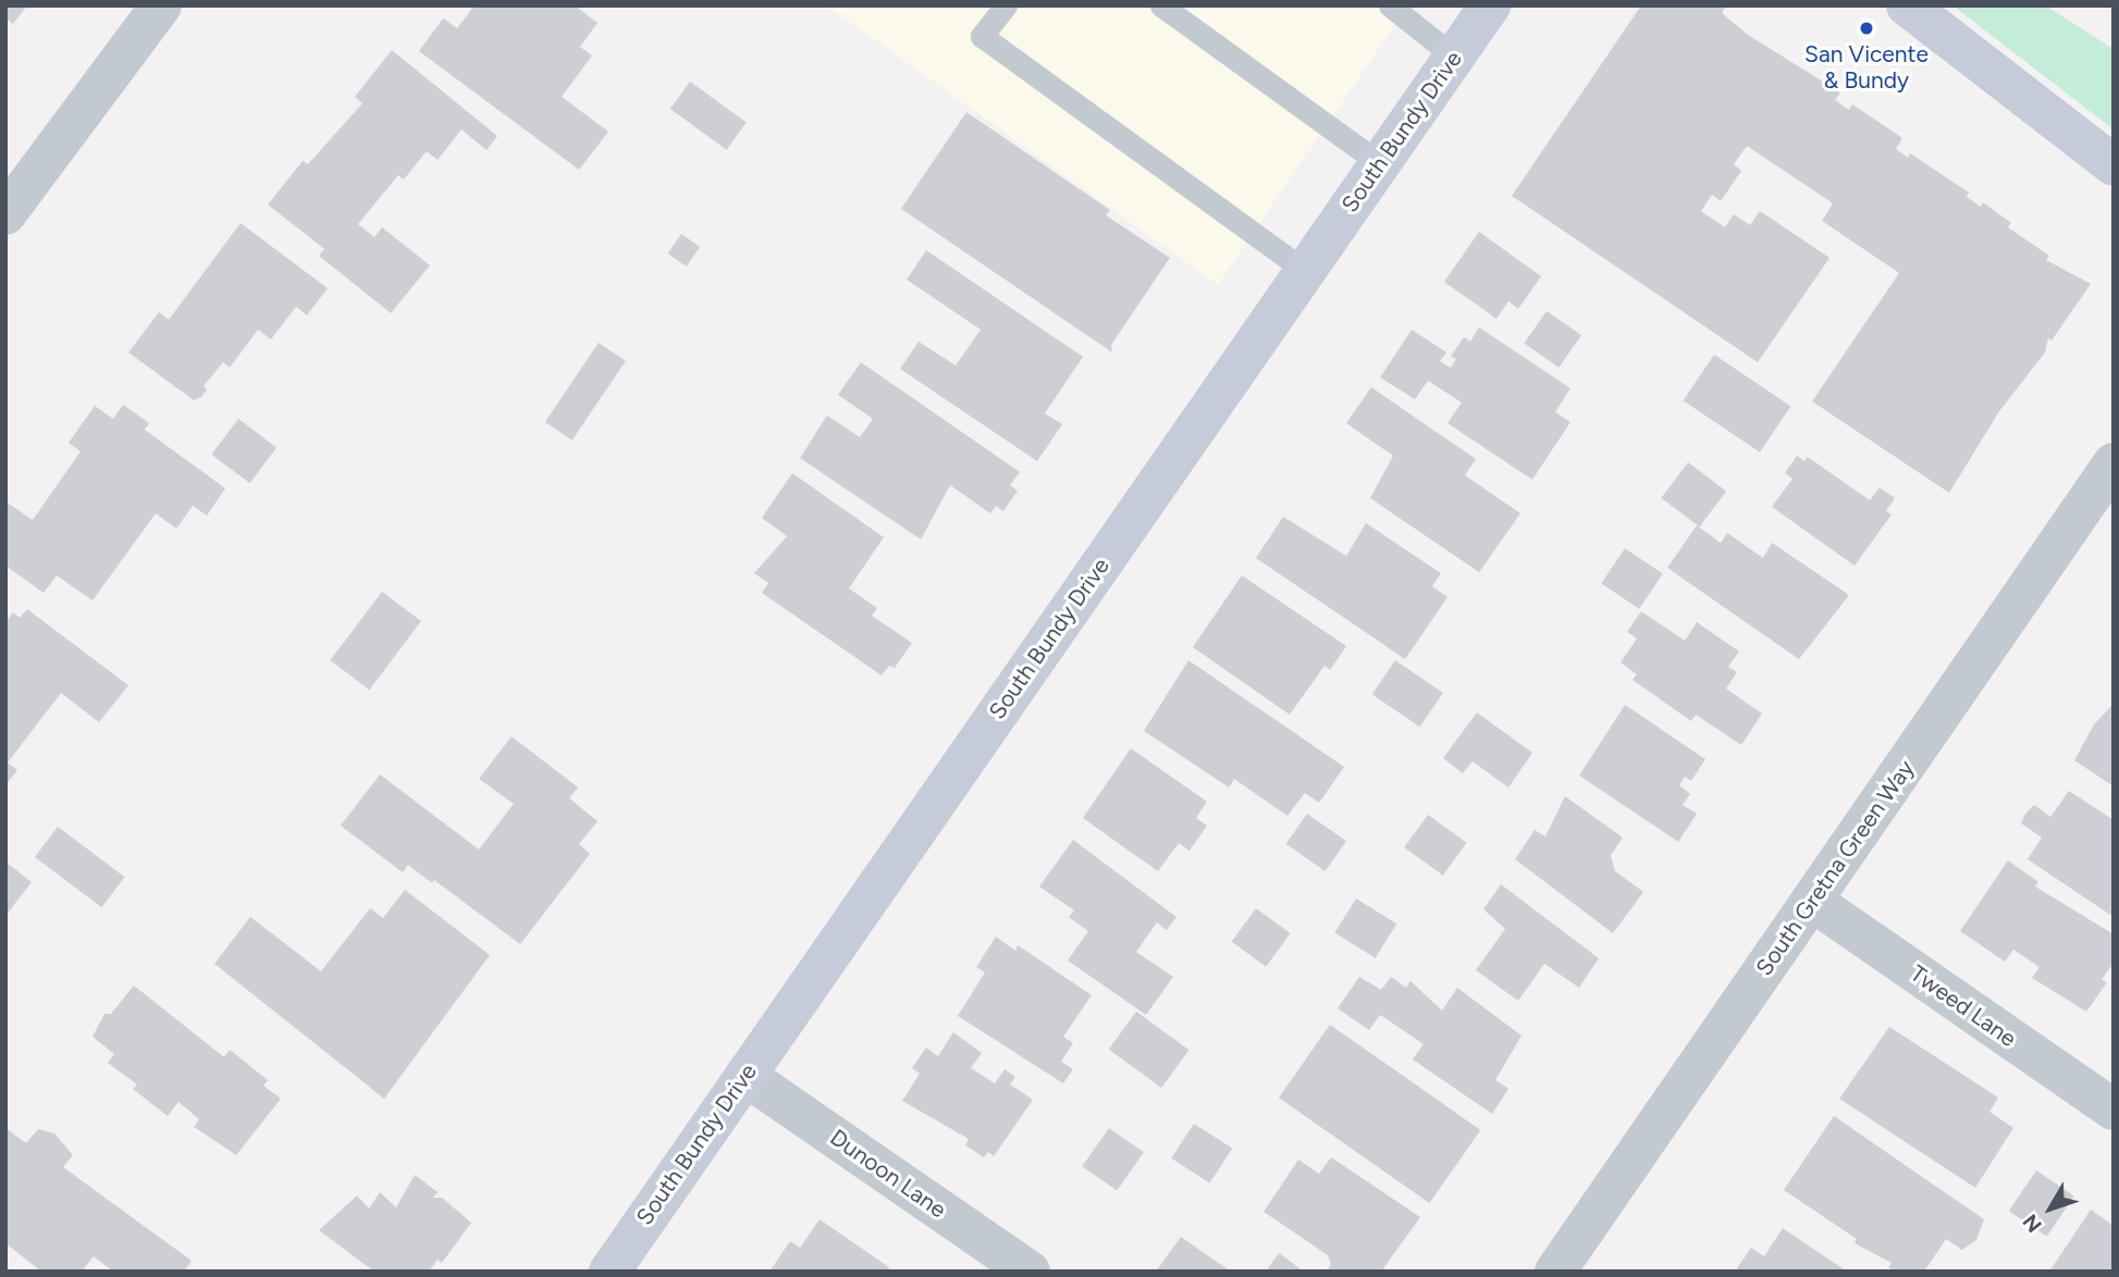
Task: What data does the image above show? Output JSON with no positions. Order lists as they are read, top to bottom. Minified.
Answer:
{"streets":{"street":["South Bundy Drive","South Gretna Green Way","Tweed Lane","Dunoon Lane"]},"crossings":[["South Bundy Drive","Dunoon Lane"],["South Gretna Green Way","Tweed Lane"]],"places":["San Vicente & Bundy"],"north":"bottom left"}
